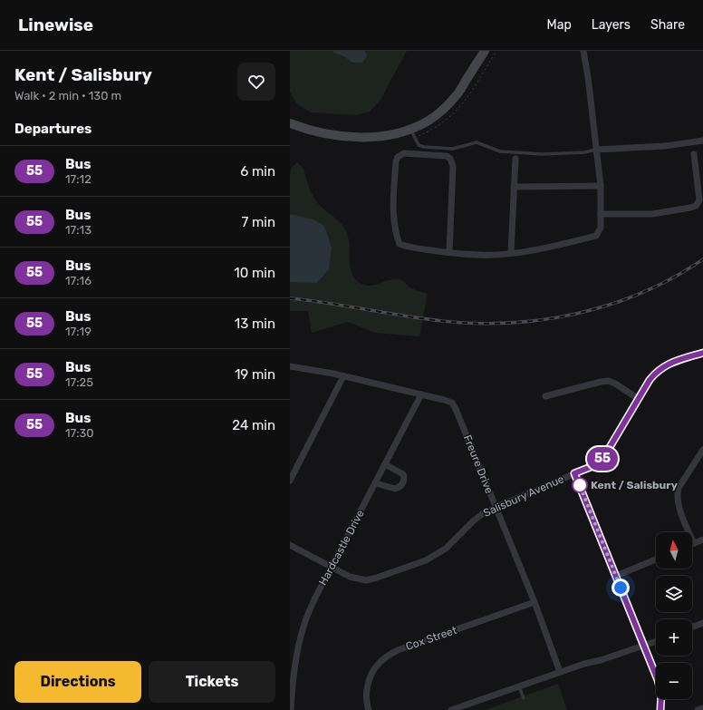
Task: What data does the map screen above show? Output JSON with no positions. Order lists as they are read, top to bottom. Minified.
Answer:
{"streets":{"street":["Freure Drive","Salisbury Avenue","Hardcastle Drive","Cox Street"]},"crossings":[["Freure Drive","Salisbury Avenue"],["Freure Drive","Hardcastle Drive"],["Freure Drive","Cox Street"],["Salisbury Avenue","Hardcastle Drive"]],"places":["Kent / Salisbury"],"lines":["bus line 55"],"north":"top","page":{"header":"Linewise","nav":["Map","Layers","Share"],"heading":[["Kent / Salisbury","Walk · 2 min · 130 m"],"Departures"],"on_map":"55","list":[{"mark":"55","name":"Bus","note":"17:12","value":"6 min"},{"mark":"55","name":"Bus","note":"17:13","value":"7 min"},{"mark":"55","name":"Bus","note":"17:16","value":"10 min"},{"mark":"55","name":"Bus","note":"17:19","value":"13 min"},{"mark":"55","name":"Bus","note":"17:25","value":"19 min"},{"mark":"55","name":"Bus","note":"17:30","value":"24 min"}],"map_buttons":["+","−"],"buttons":["Directions","Tickets"]}}
